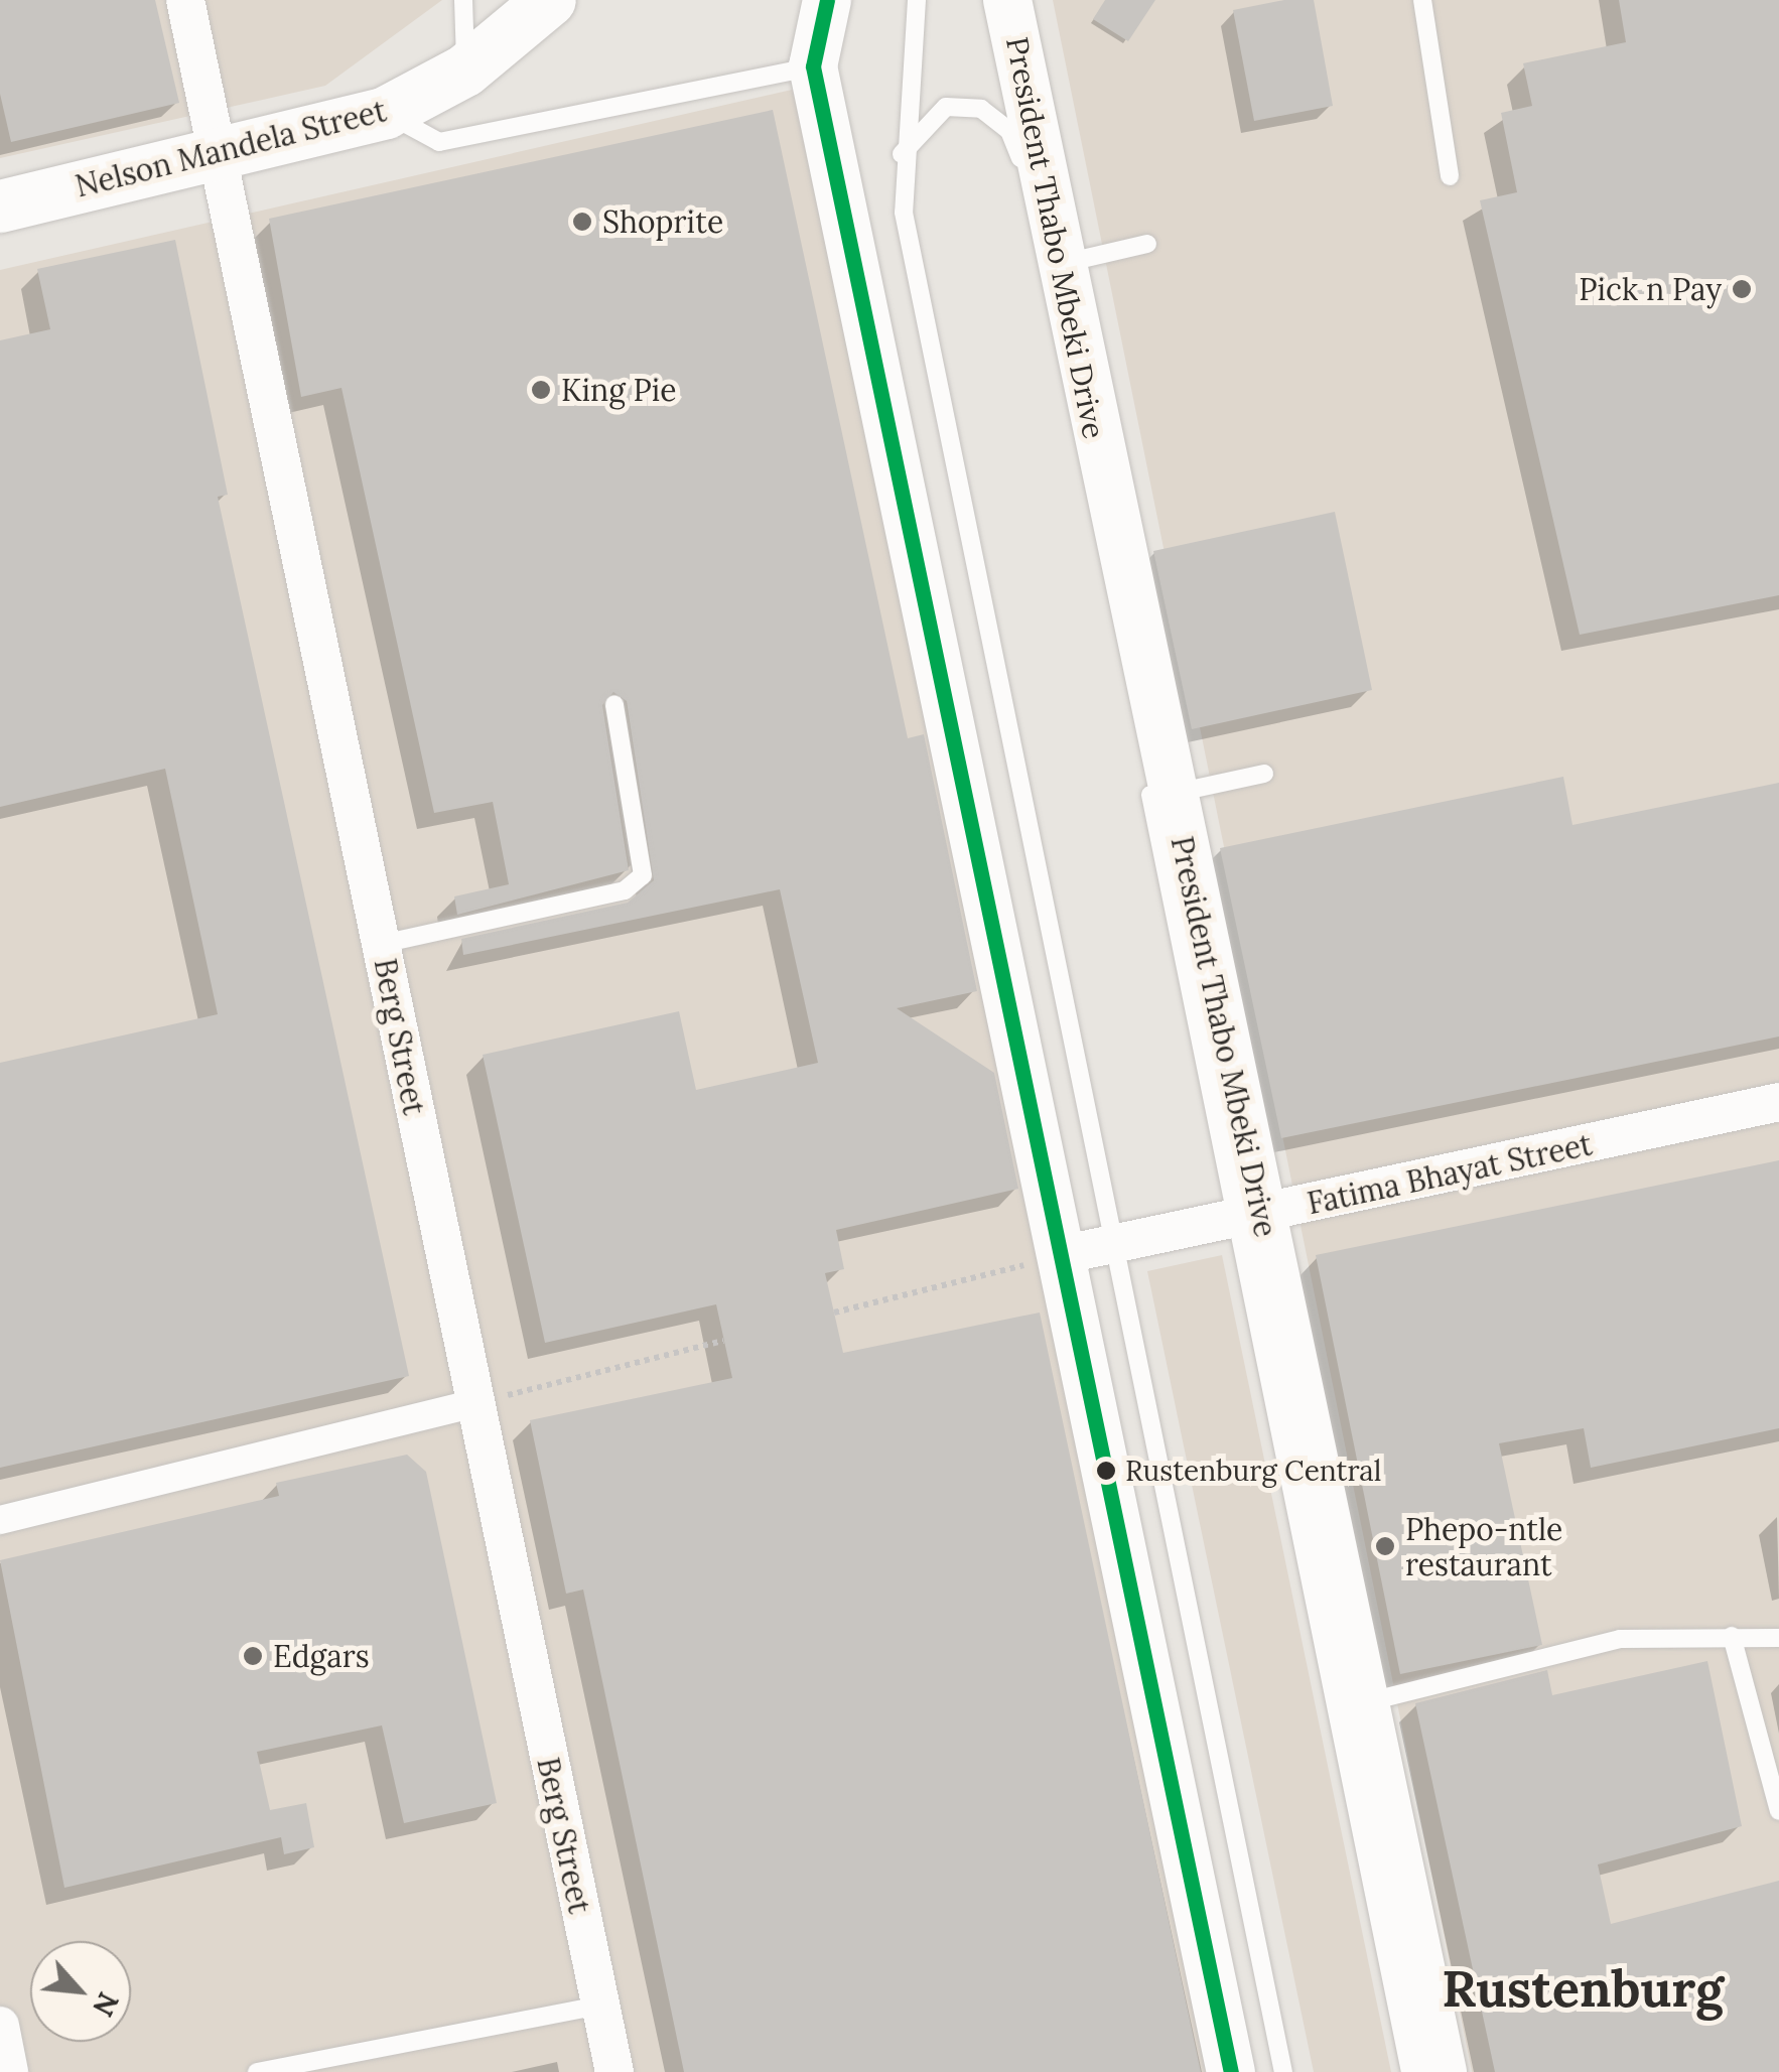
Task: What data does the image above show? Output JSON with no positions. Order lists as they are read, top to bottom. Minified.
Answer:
{"streets":{"main road":["Nelson Mandela Street"],"street":["President Thabo Mbeki Drive","Berg Street","Fatima Bhayat Street"]},"crossings":[["Nelson Mandela Street","Berg Street"],["President Thabo Mbeki Drive","Fatima Bhayat Street"]],"districts":["Rustenburg"],"places":["Shoprite","Pick n Pay","King Pie","Rustenburg Central","Phepo-ntle restaurant","Edgars"],"north":"bottom right"}
